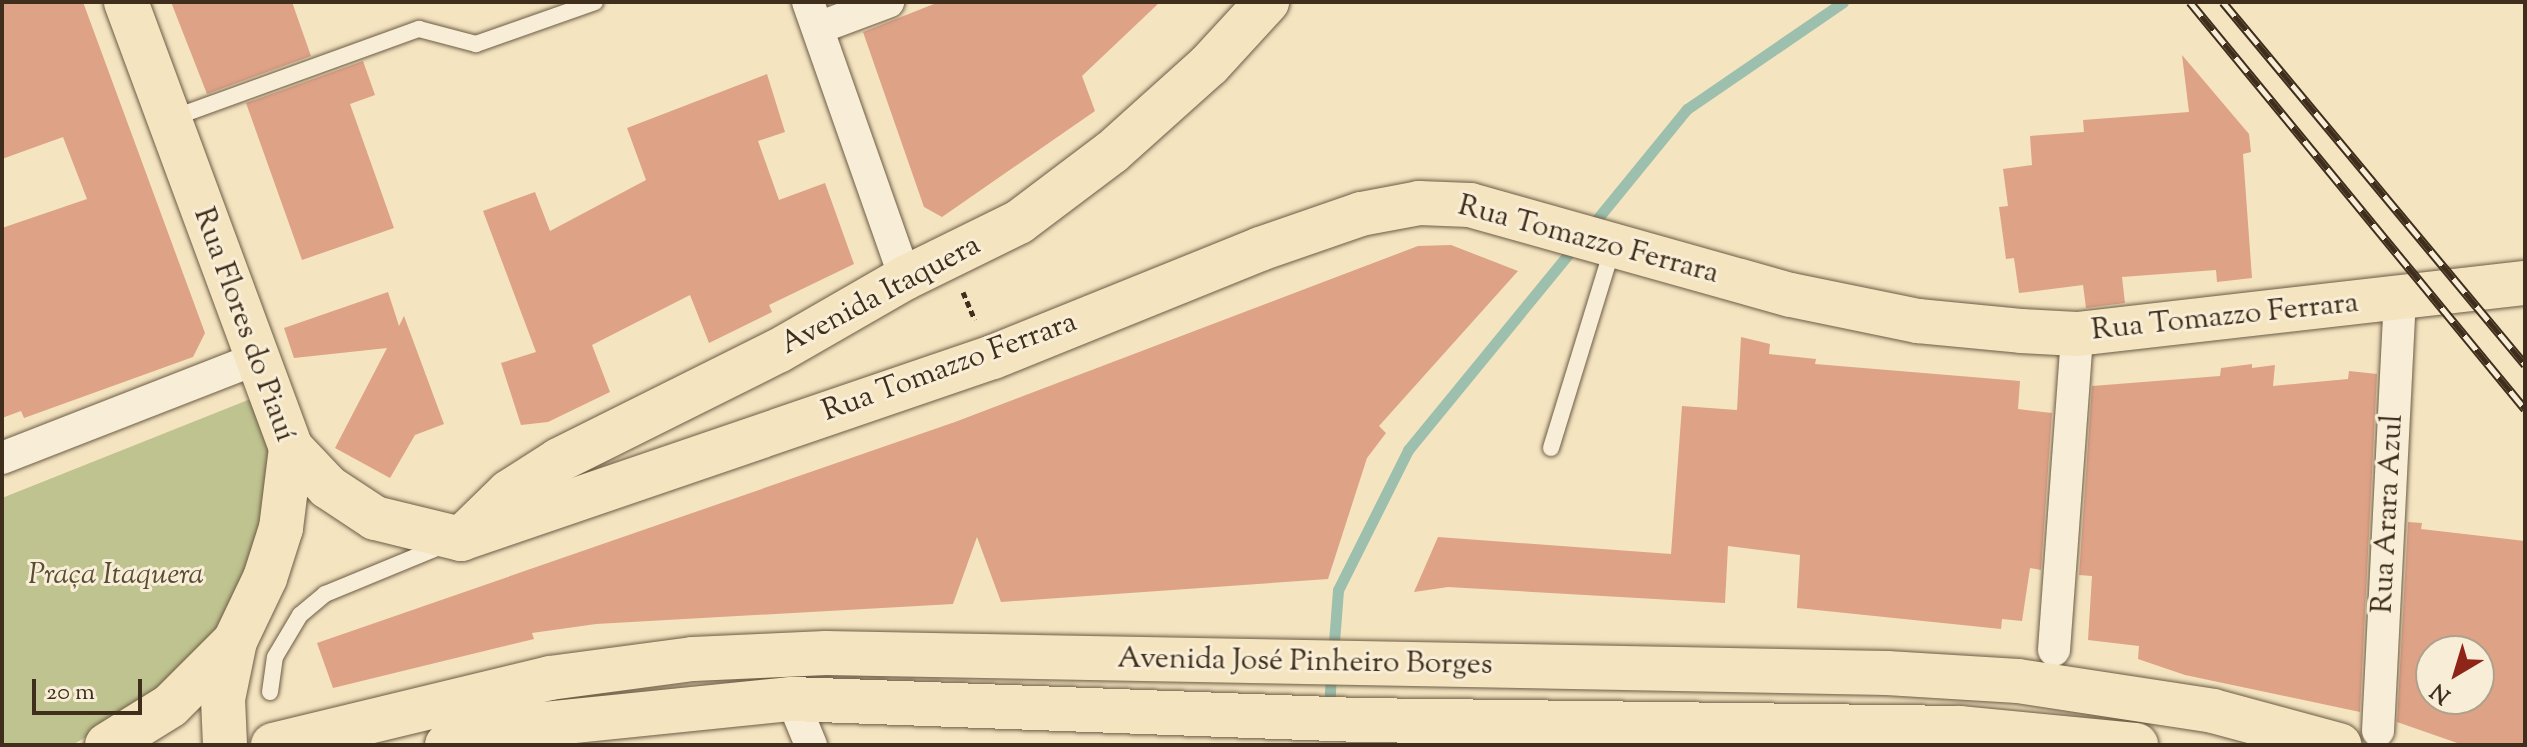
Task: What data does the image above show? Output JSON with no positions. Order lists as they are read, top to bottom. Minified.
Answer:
{"streets":{"main road":["Rua Tomazzo Ferrara","Avenida Itaquera","Rua Flores do Piauí","Avenida José Pinheiro Borges"],"street":["Rua Arara Azul"]},"crossings":[["Rua Tomazzo Ferrara","Avenida Itaquera"],["Rua Tomazzo Ferrara","Rua Arara Azul"],["Rua Arara Azul","Avenida José Pinheiro Borges"]],"parks":["Praça Itaquera"],"scale_bar":"20 m","north":"bottom left"}
